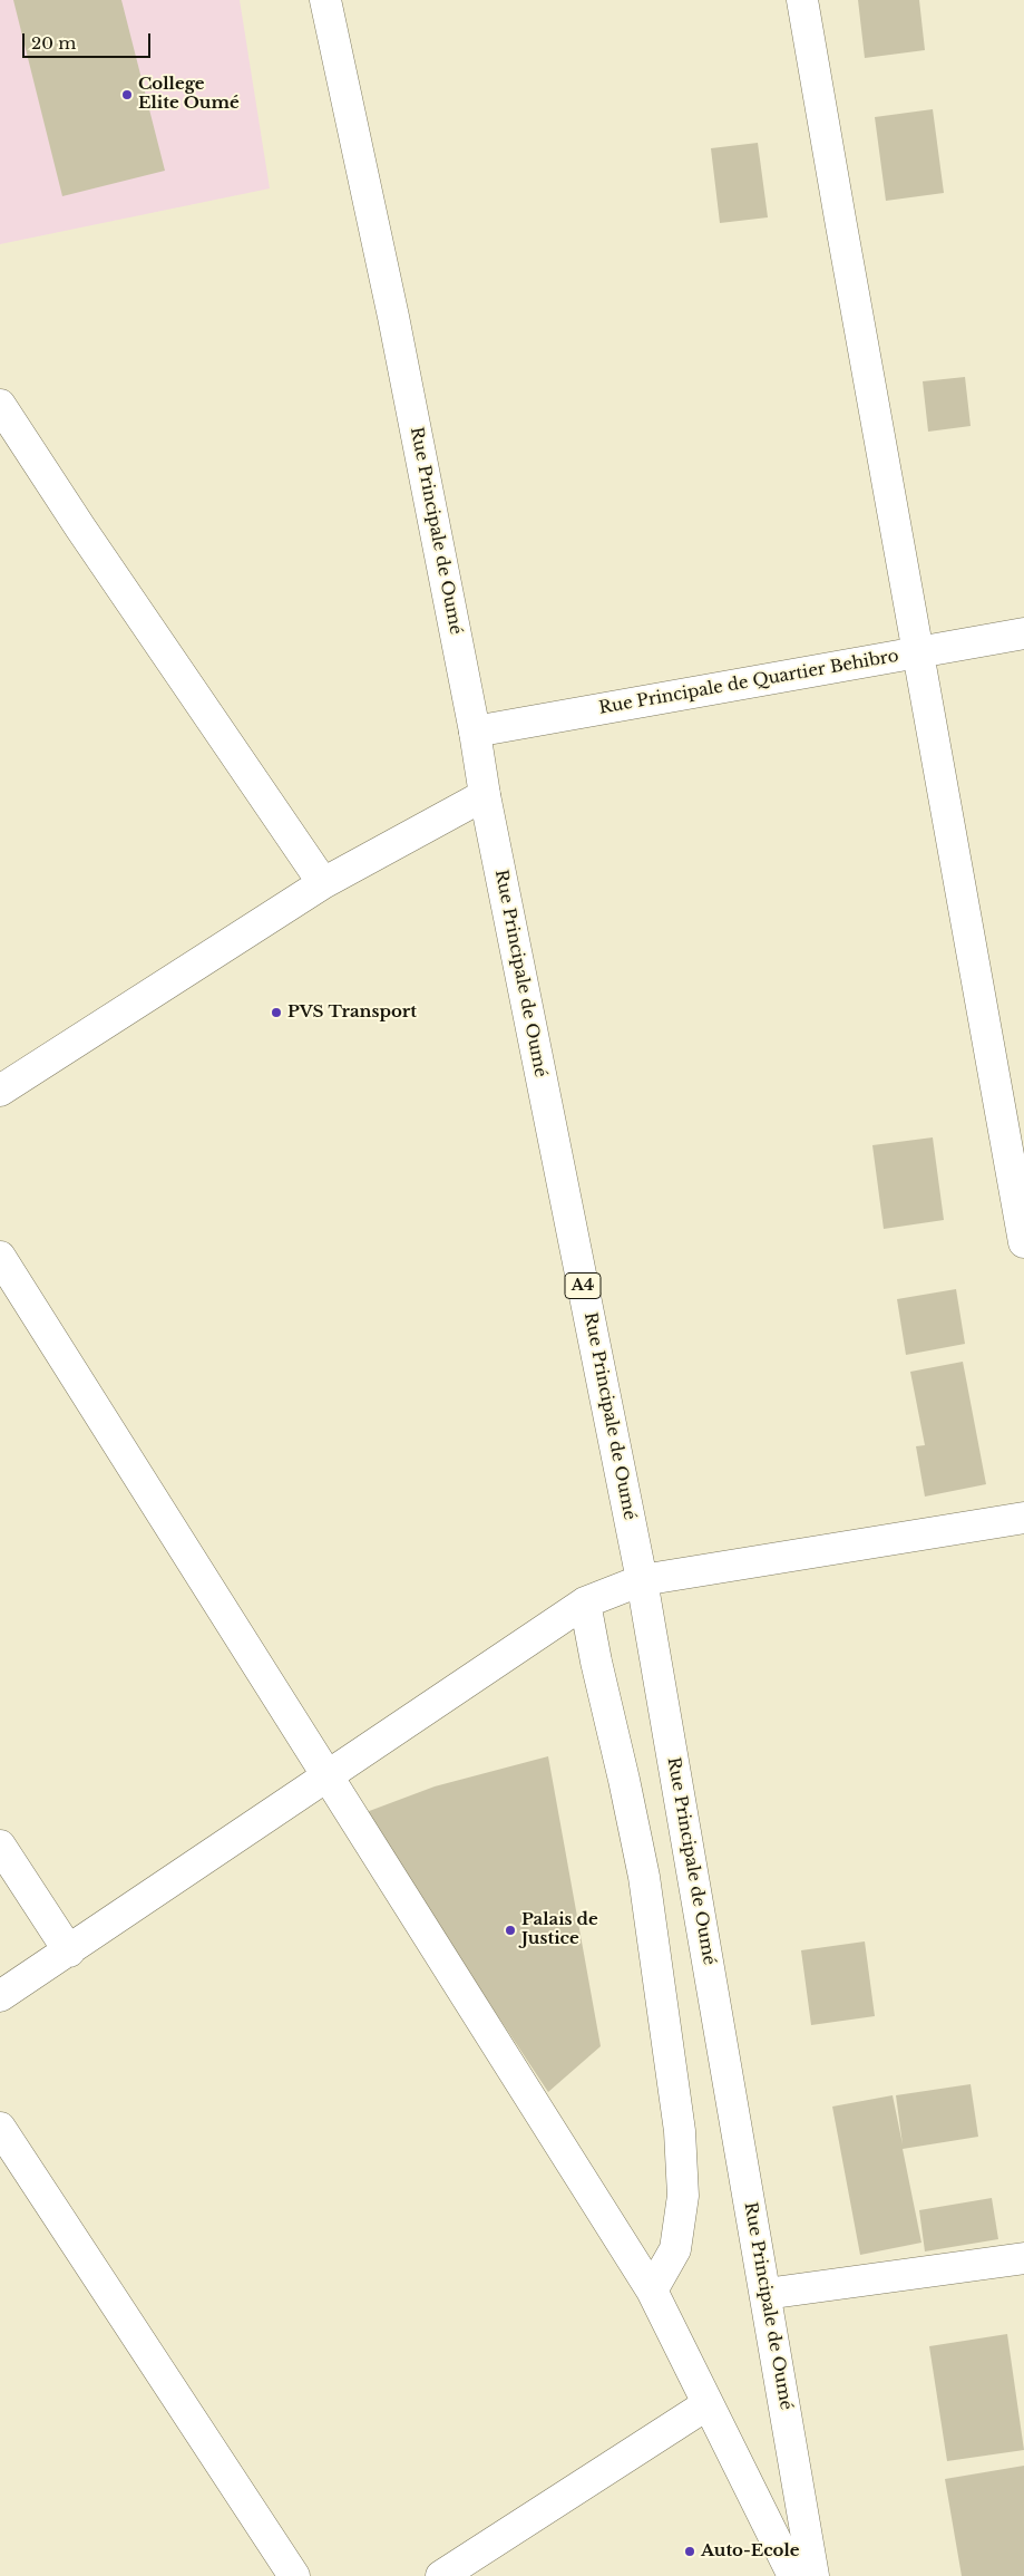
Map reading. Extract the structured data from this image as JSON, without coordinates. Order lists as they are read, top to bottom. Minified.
{"streets":{"street":["Rue Principale de Oumé","Rue Principale de Quartier Behibro","A4"]},"crossings":[["Rue Principale de Oumé","Rue Principale de Quartier Behibro"]],"places":["College Elite Oumé","PVS Transport","Palais de Justice","Auto-Ecole"],"scale_bar":"20 m"}
